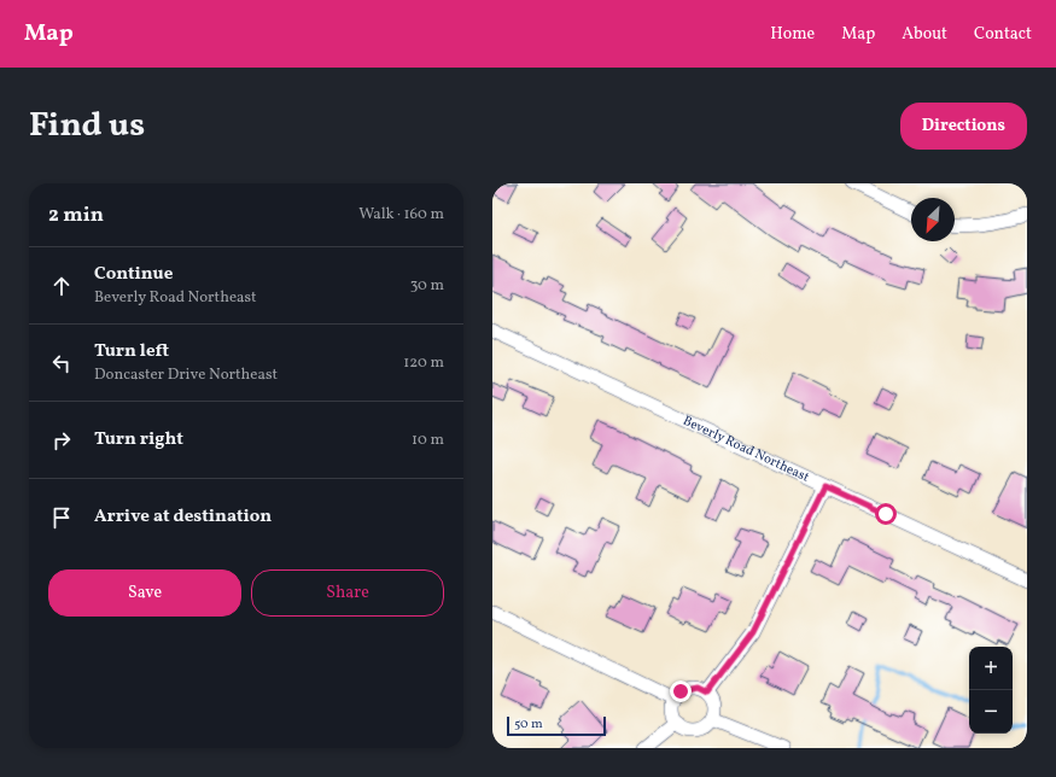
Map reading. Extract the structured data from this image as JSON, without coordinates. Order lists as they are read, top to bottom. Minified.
{"streets":{"street":["Beverly Road Northeast"]},"scale_bar":"50 m","north":"bottom left","page":{"header":"Map","nav":["Home","Map","About","Contact"],"title":"Find us","buttons":["Directions",["Save","Share"]],"heading":["2 min","Walk · 160 m"],"list":[["Continue","Beverly Road Northeast","30 m"],["Turn left","Doncaster Drive Northeast","120 m"],["Turn right","10 m"],"Arrive at destination"],"map_buttons":["+","−"],"scale":"50 m"}}
